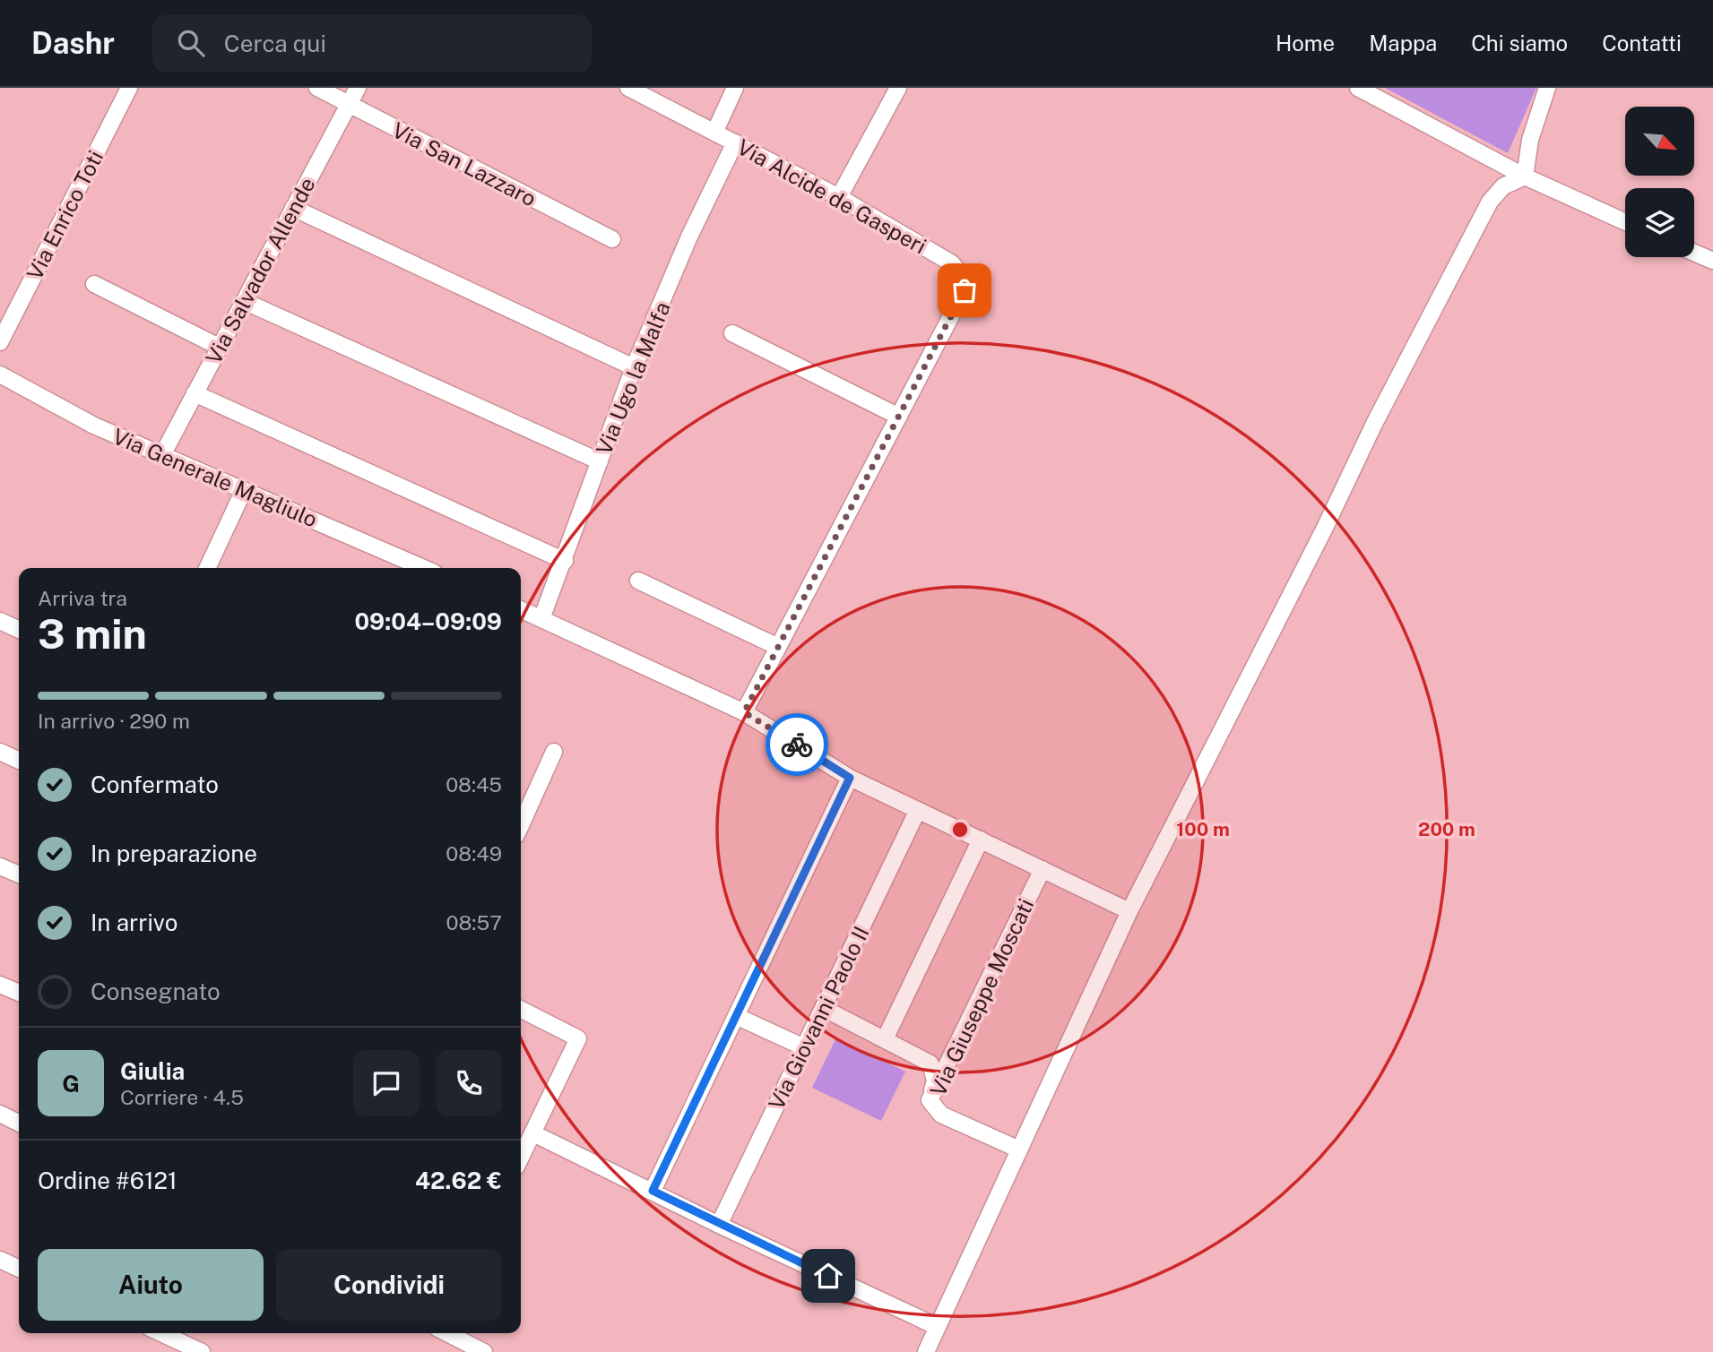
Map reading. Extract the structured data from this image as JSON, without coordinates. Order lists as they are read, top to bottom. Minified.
{"streets":{"street":["Via San Lazzaro","Via Alcide de Gasperi","Via Enrico Toti","Via Salvador Allende","Via Ugo la Malfa","Via Generale Magliulo","Via Giuseppe Moscati","Via Giovanni Paolo II"]},"crossings":[["Via San Lazzaro","Via Salvador Allende"],["Via Alcide de Gasperi","Via Ugo la Malfa"],["Via Salvador Allende","Via Generale Magliulo"]],"north":"bottom right","page":{"header":"Dashr","search":"Cerca qui","nav":["Home","Mappa","Chi siamo","Contatti"],"heading":["3 min","Arriva tra","09:04–09:09"],"panel":["Giulia","Corriere · 4.5","Ordine #6121","42.62 €"],"bar":"In arrivo · 290 m","list":[["Confermato","08:45"],["In preparazione","08:49"],["In arrivo","08:57"],"Consegnato"],"round":"G","buttons":["Aiuto","Condividi"]},"rings":["100 m","200 m"]}
